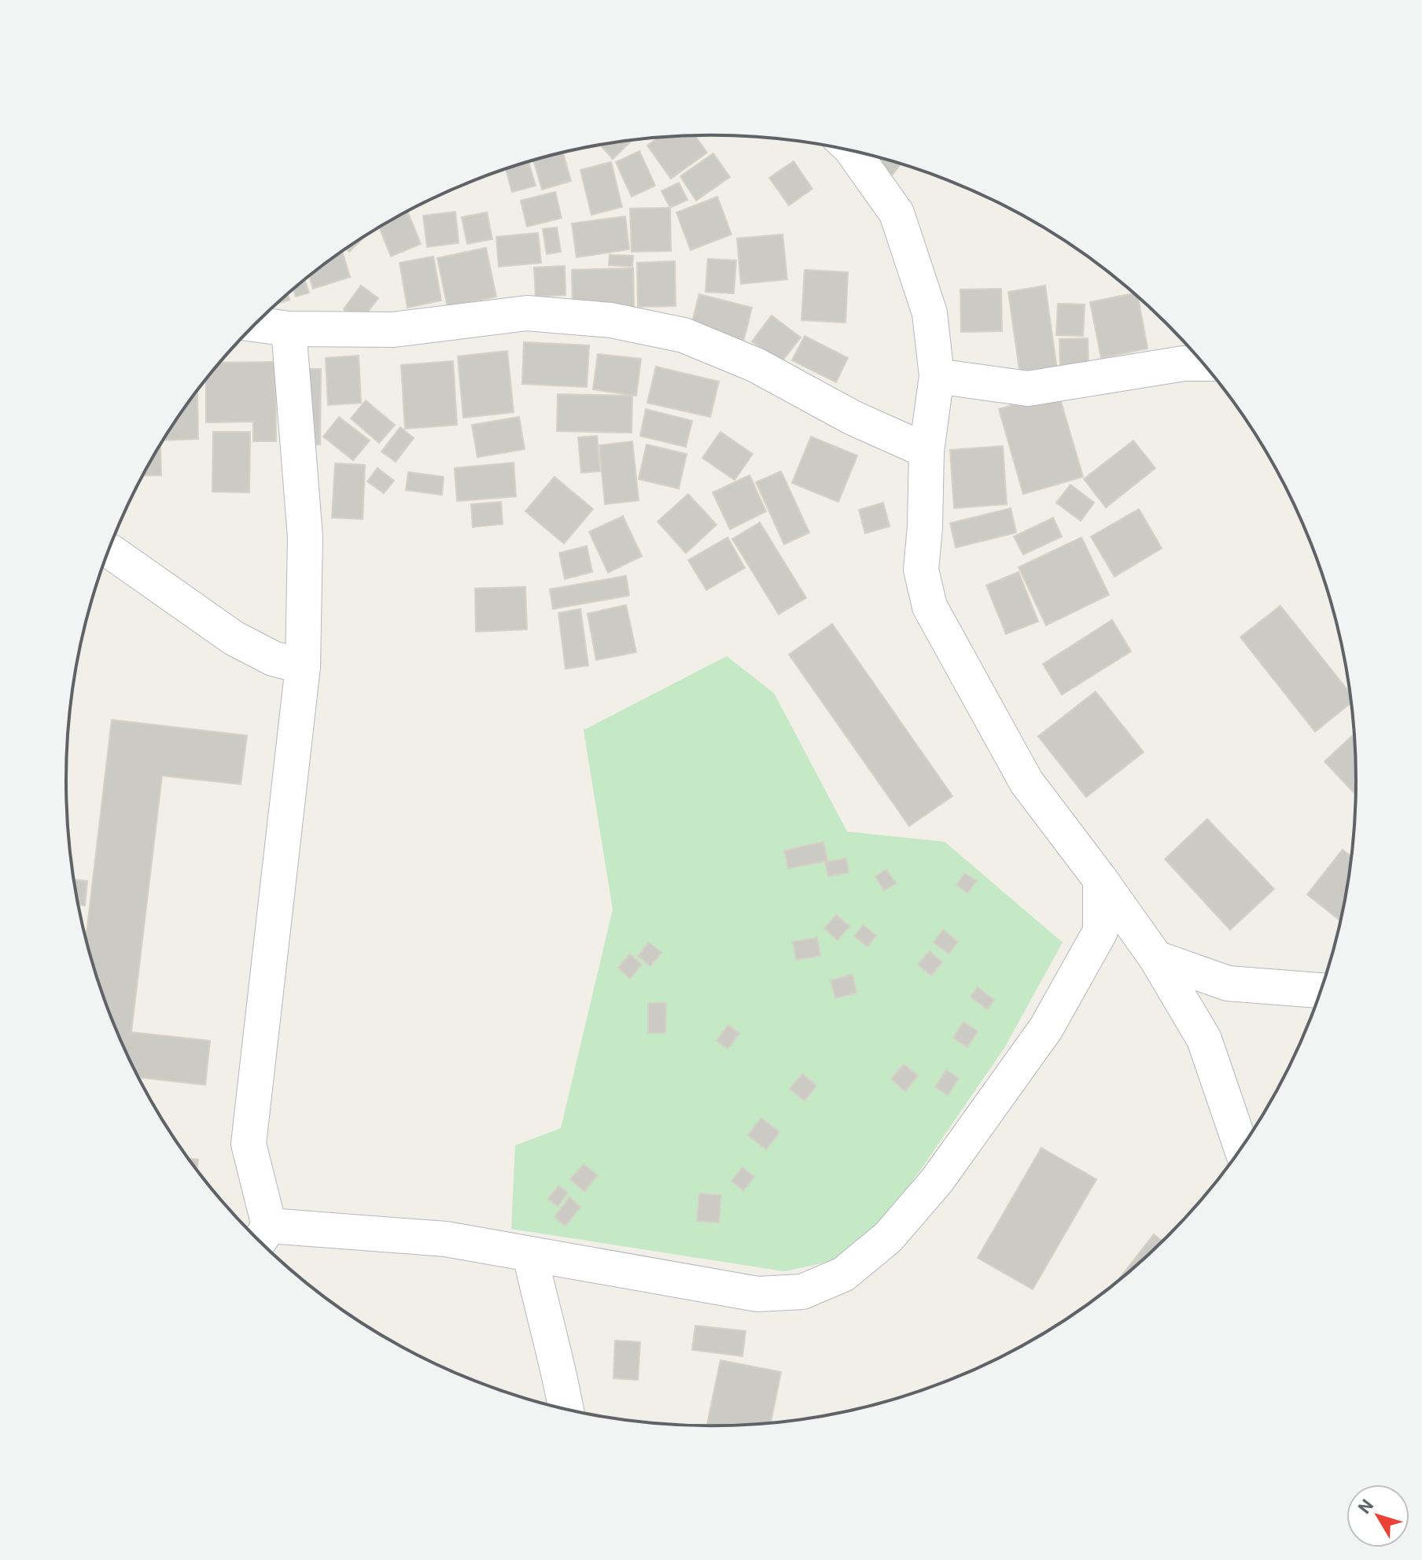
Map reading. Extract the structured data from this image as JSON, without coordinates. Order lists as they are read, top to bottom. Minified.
{"north":"top left"}
